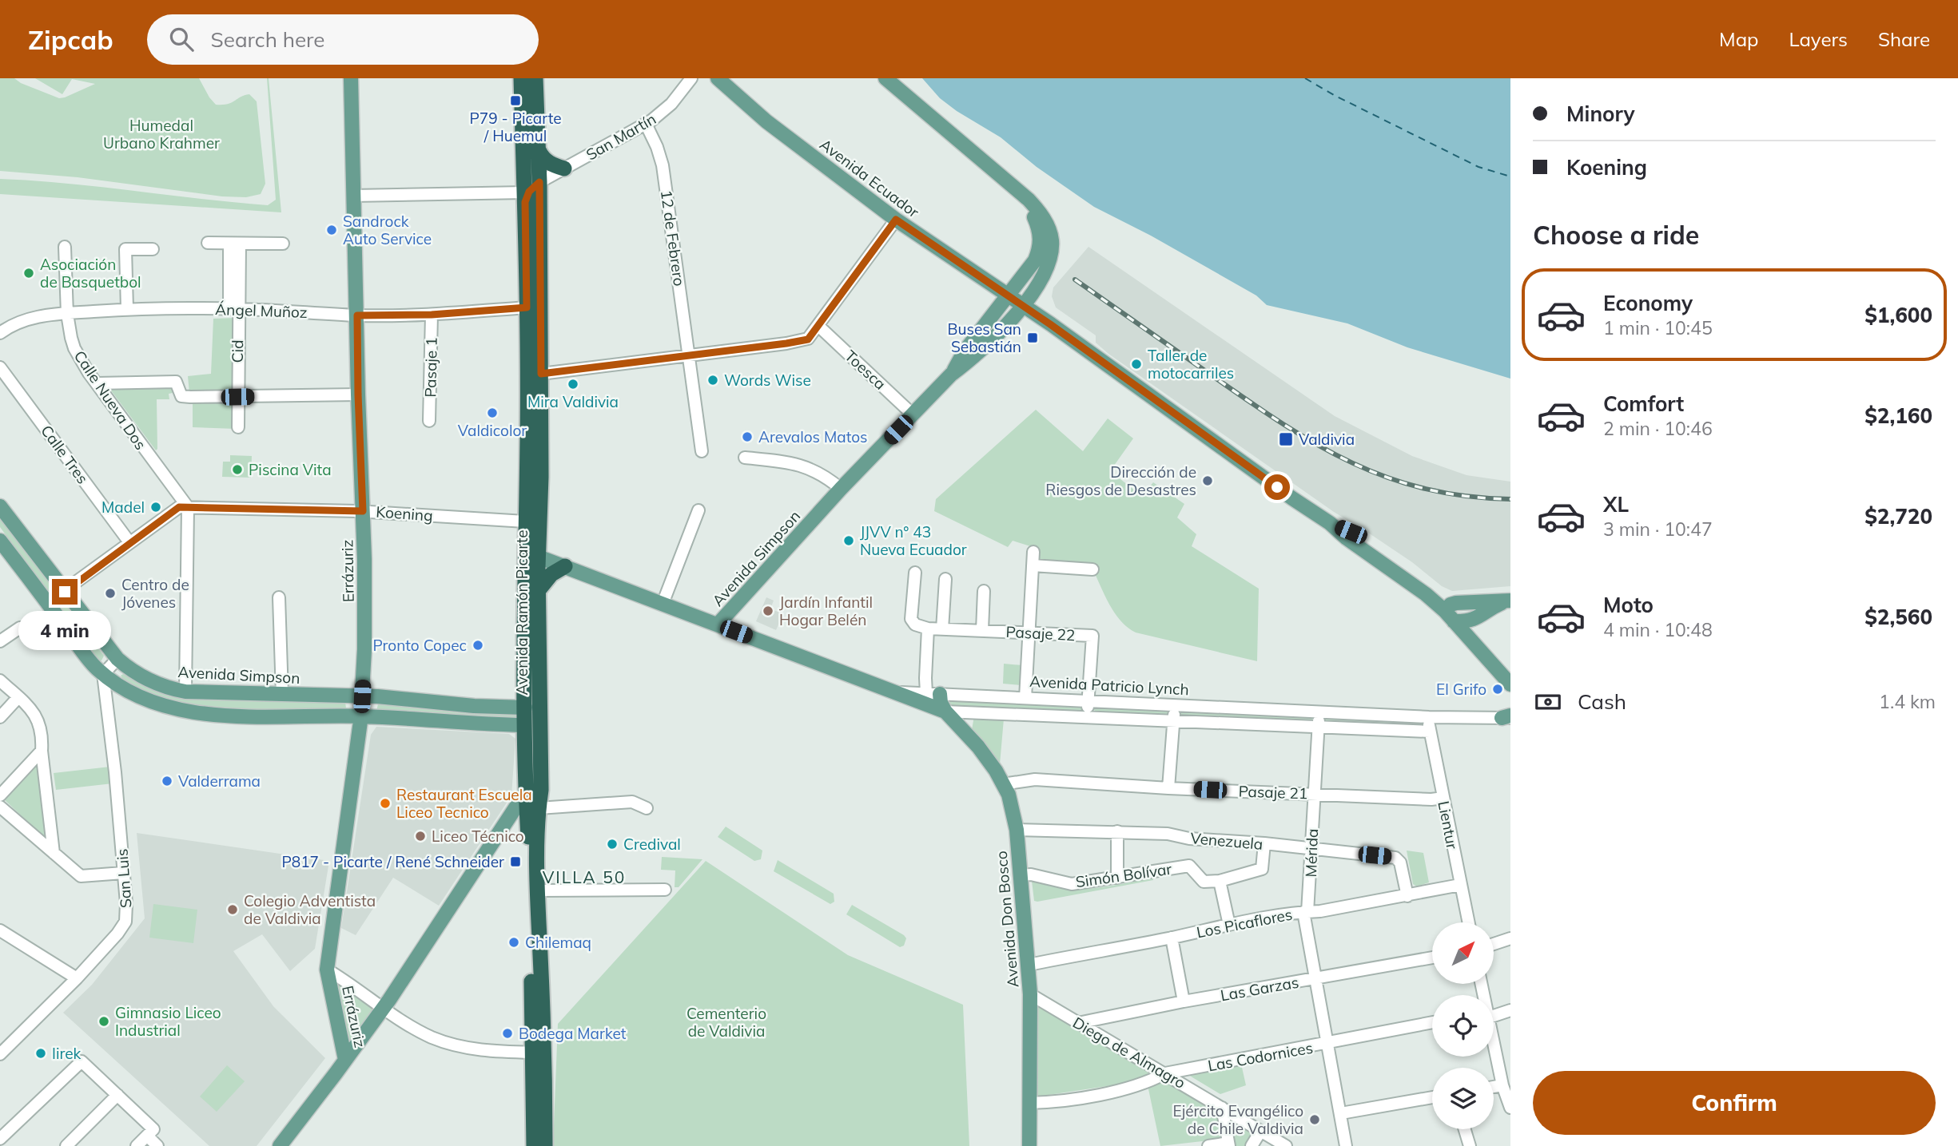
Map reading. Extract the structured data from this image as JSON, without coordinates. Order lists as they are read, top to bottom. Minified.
{"streets":{"highway":["Avenida Ramón Picarte"],"main road":["Avenida Ecuador","Avenida Simpson","Errázuriz","Avenida Patricio Lynch","Avenida Don Bosco"],"street":["San Martín","12 de Febrero","Ángel Muñoz","Cid","Pasaje 1","Toesca","Calle Nueva Dos","Calle Tres","Koening","Pasaje 22","Pasaje 21","Lientur","Venezuela","Mérida","Simón Bolívar","San Luis","Los Picaflores","Las Garzas","Diego de Almagro","Las Codornices"]},"crossings":[["San Martín","12 de Febrero"],["San Martín","Avenida Ramón Picarte"],["Avenida Ecuador","Avenida Simpson"],["Ángel Muñoz","Cid"],["Ángel Muñoz","Pasaje 1"],["Ángel Muñoz","Calle Nueva Dos"],["Ángel Muñoz","Errázuriz"],["Ángel Muñoz","Avenida Ramón Picarte"],["Toesca","Avenida Simpson"],["Calle Nueva Dos","Koening"],["Calle Tres","Koening"],["Koening","Avenida Simpson"],["Koening","Errázuriz"],["Koening","Avenida Ramón Picarte"],["Avenida Simpson","Errázuriz"],["Avenida Simpson","Avenida Ramón Picarte"],["Avenida Simpson","Avenida Patricio Lynch"],["Pasaje 22","Avenida Patricio Lynch"],["Avenida Patricio Lynch","Lientur"],["Avenida Patricio Lynch","Mérida"],["Avenida Patricio Lynch","Avenida Don Bosco"],["Pasaje 21","Lientur"],["Pasaje 21","Mérida"],["Pasaje 21","Avenida Don Bosco"],["Lientur","Los Picaflores"],["Venezuela","Mérida"],["Venezuela","Avenida Don Bosco"],["Venezuela","Los Picaflores"],["Mérida","Los Picaflores"],["Mérida","Las Garzas"],["Mérida","Las Codornices"],["Simón Bolívar","Avenida Don Bosco"],["Avenida Don Bosco","Los Picaflores"],["Avenida Don Bosco","Diego de Almagro"],["Avenida Don Bosco","Las Codornices"],["Las Garzas","Diego de Almagro"],["Diego de Almagro","Las Codornices"]],"districts":["VILLA 50"],"parks":["Humedal Urbano Krahmer","Cementerio de Valdivia"],"places":{"transit":["P79 - Picarte / Huemul","Buses San Sebastián","Valdivia","P817 - Picarte / René Schneider"],"other":["Sandrock Auto Service","Asociación de Basquetbol","Taller de motocarriles","Words Wise","Mira Valdivia","Valdicolor","Arevalos Matos","Piscina Vita","Dirección de Riesgos de Desastres","Madel","JJVV n° 43 Nueva Ecuador","Centro de Jóvenes","Jardín Infantil Hogar Belén","Pronto Copec","El Grifo","Valderrama","Restaurant Escuela Liceo Tecnico","Liceo Técnico","Credival","Colegio Adventista de Valdivia","Chilemaq","Gimnasio Liceo Industrial","Bodega Market","Iirek","Ejército Evangélico de Chile Valdivia"]},"north":"top right","page":{"header":"Zipcab","search":"Search here","nav":["Map","Layers","Share"],"banner":["Minory","Koening"],"heading":"Choose a ride","list":[{"name":"Economy","note":"1 min · 10:45","value":"$1,600"},{"name":"Comfort","note":"2 min · 10:46","value":"$2,160"},{"name":"XL","note":"3 min · 10:47","value":"$2,720"},{"name":"Moto","note":"4 min · 10:48","value":"$2,560"}],"bubble":"4 min","pay":["Cash","1.4 km"],"buttons":"Confirm"}}
